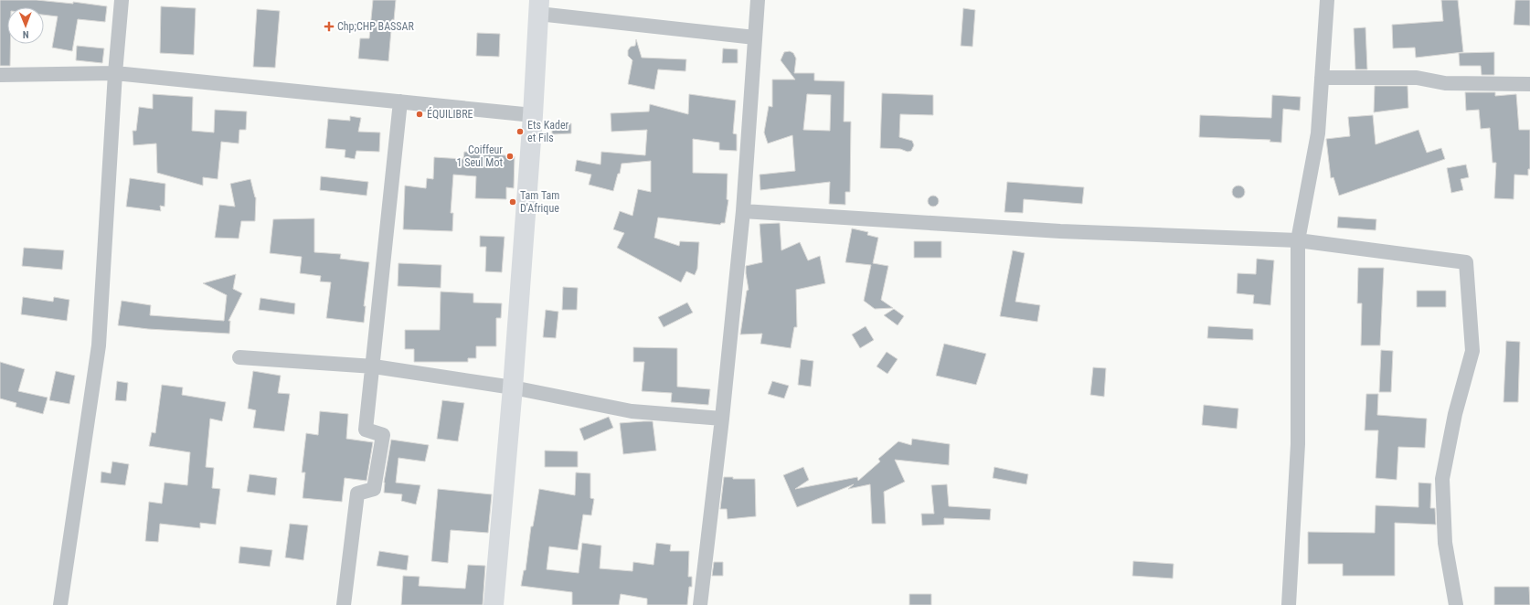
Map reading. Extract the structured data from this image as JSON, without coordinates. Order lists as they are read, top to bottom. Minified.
{"places":{"health":["Chp;CHP BASSAR"],"other":["ÉQUILIBRE","Ets Kader et Fils","Coiffeur 1 Seul Mot","Tam Tam D'Afrique"]},"north":"bottom"}
